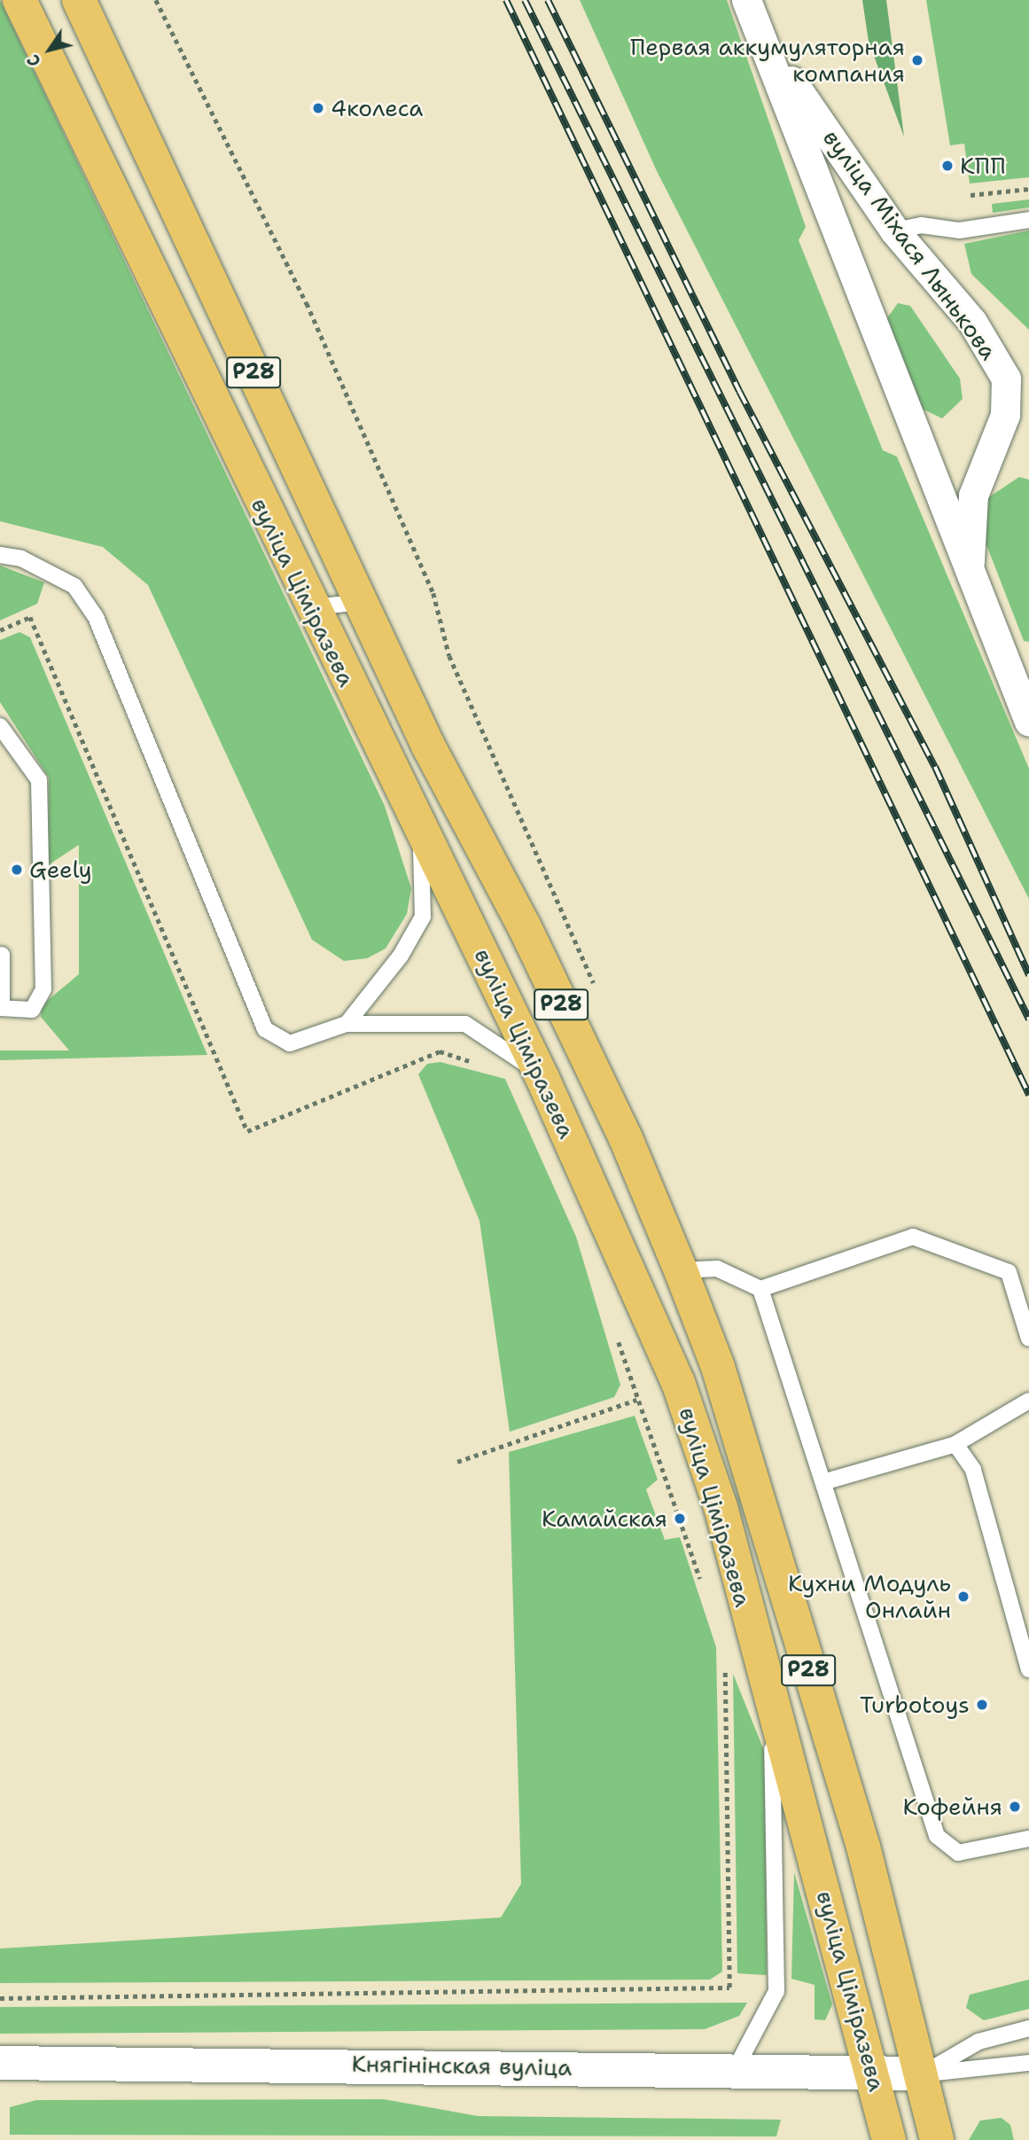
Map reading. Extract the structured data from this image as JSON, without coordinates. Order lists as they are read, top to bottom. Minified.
{"streets":{"main road":["Р28","вуліца Ціміразева"],"street":["вуліца Міхася Лынькова","Княгінінская вуліца"]},"crossings":[["вуліца Ціміразева","Княгінінская вуліца"]],"places":["Первая аккумуляторная компания","4колеса","КПП","Geely","Камайская","Кухни Модуль Онлайн","Turbotoys","Кофейня"],"north":"bottom left"}
